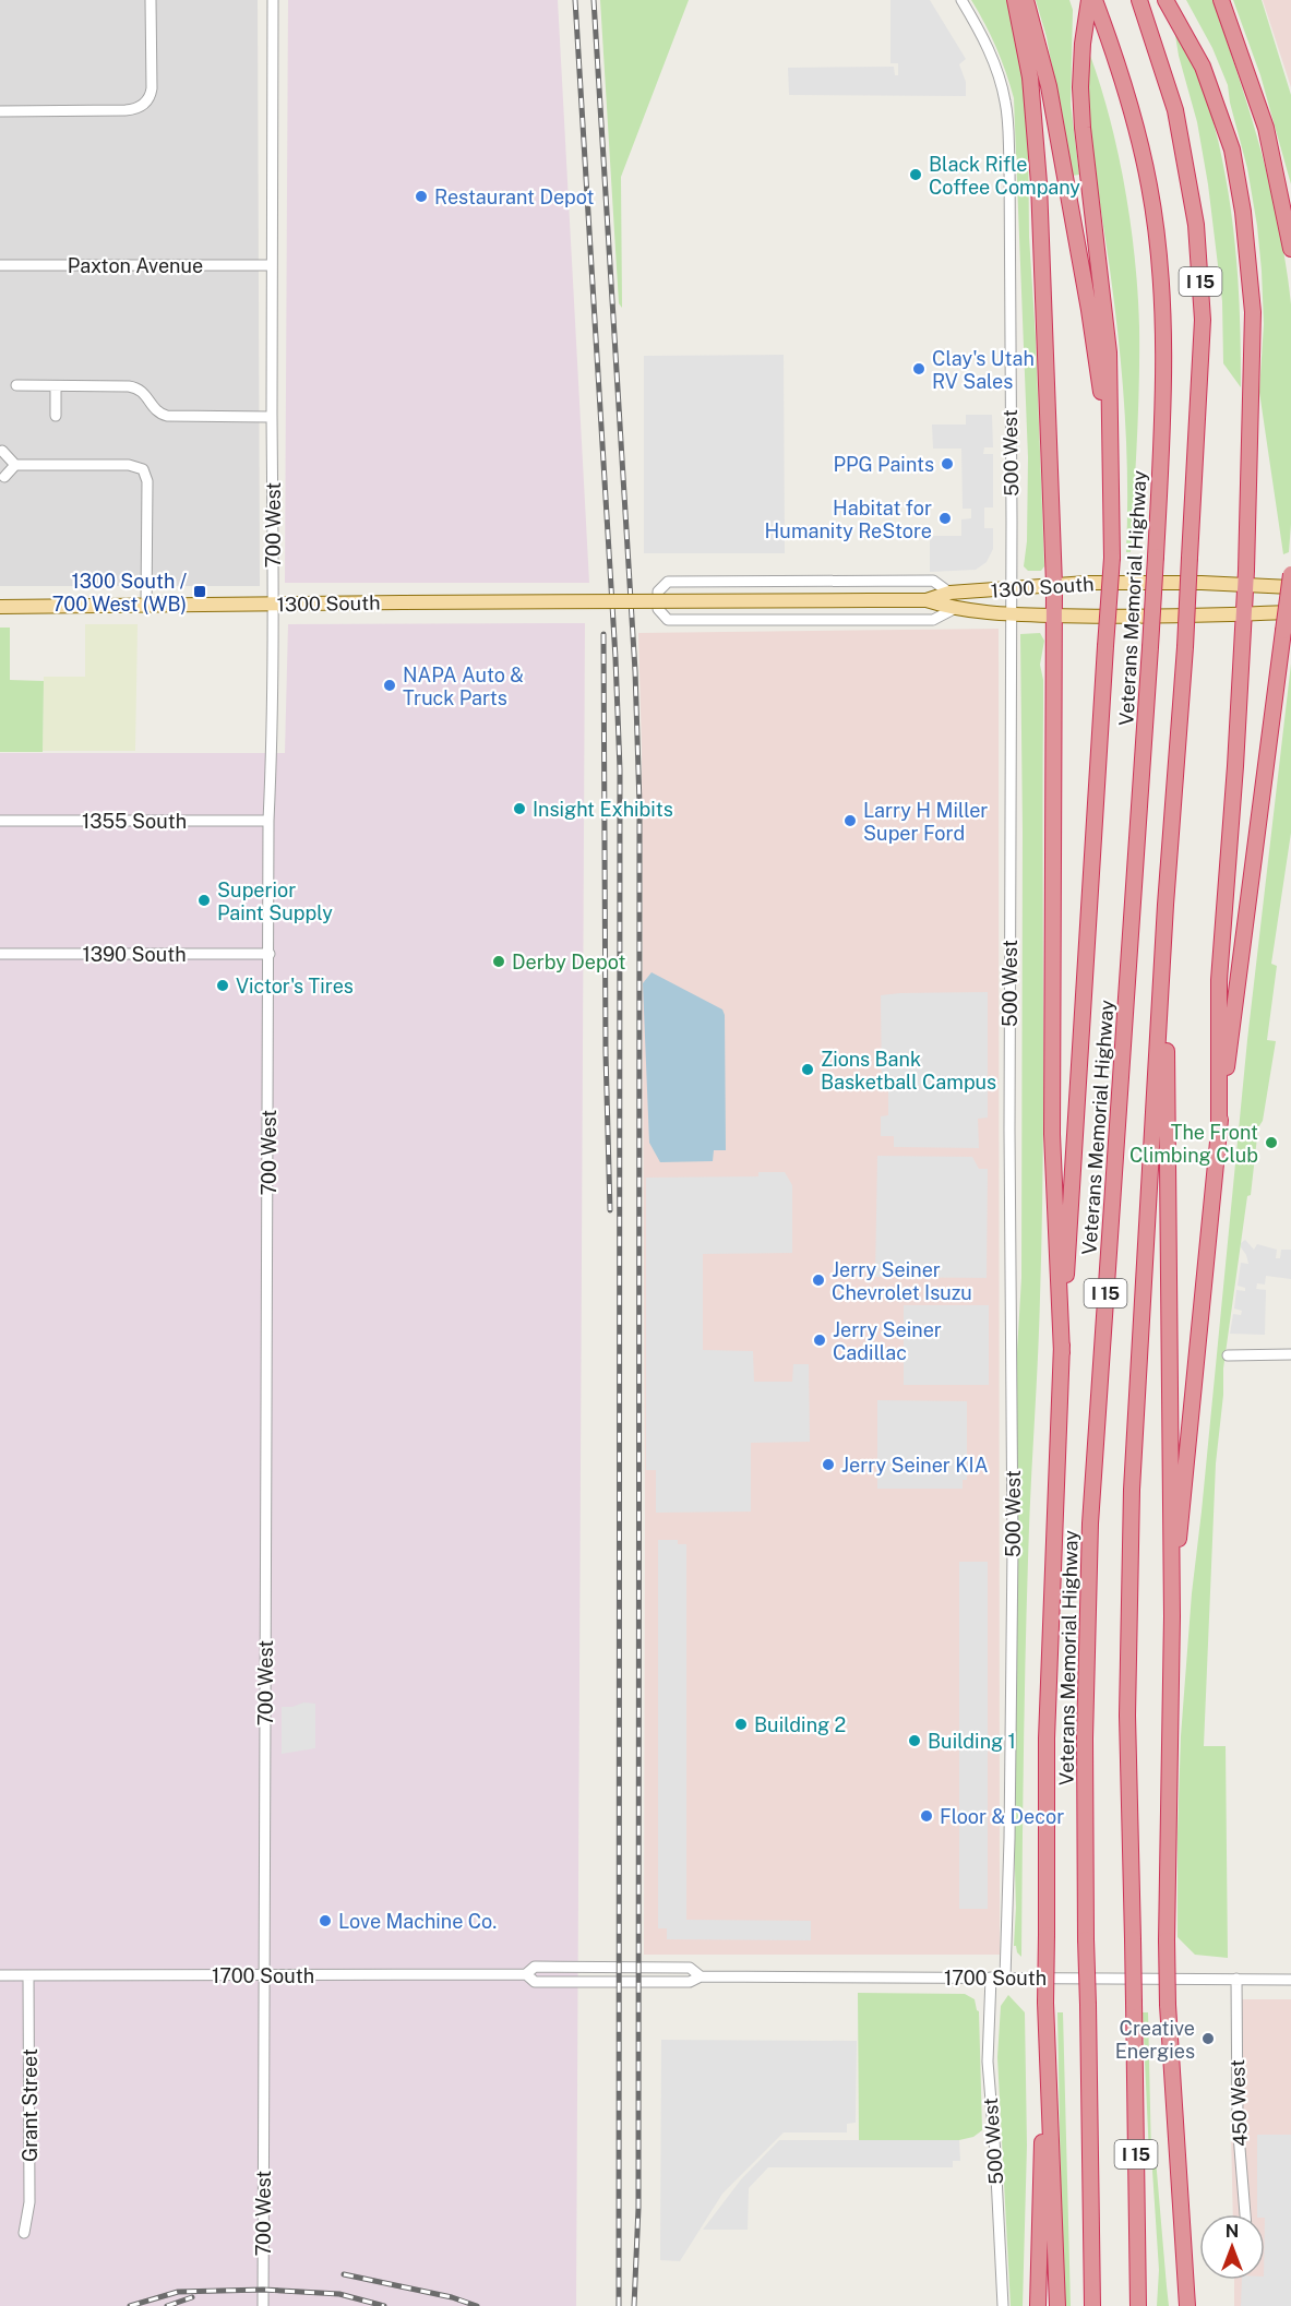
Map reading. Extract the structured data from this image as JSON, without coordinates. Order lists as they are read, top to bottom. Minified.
{"streets":{"highway":["I 15","Veterans Memorial Highway"],"main road":["1300 South"],"street":["Paxton Avenue","500 West","700 West","1355 South","1390 South","1700 South","450 West","Grant Street"]},"crossings":[["Paxton Avenue","700 West"],["500 West","1300 South"],["500 West","1700 South"],["700 West","1300 South"],["700 West","1355 South"],["700 West","1390 South"],["700 West","1700 South"],["1700 South","450 West"],["1700 South","Grant Street"]],"places":{"other":["Black Rifle Coffee Company","Restaurant Depot","Clay's Utah RV Sales","PPG Paints","Habitat for Humanity ReStore","NAPA Auto & Truck Parts","Insight Exhibits","Larry H Miller Super Ford","Superior Paint Supply","Derby Depot","Victor's Tires","Zions Bank Basketball Campus","The Front Climbing Club","Jerry Seiner Chevrolet Isuzu","Jerry Seiner Cadillac","Jerry Seiner KIA","Building 2","Building 1","Floor & Decor","Love Machine Co.","Creative Energies"],"transit":["1300 South / 700 West (WB)"]},"north":"top"}
